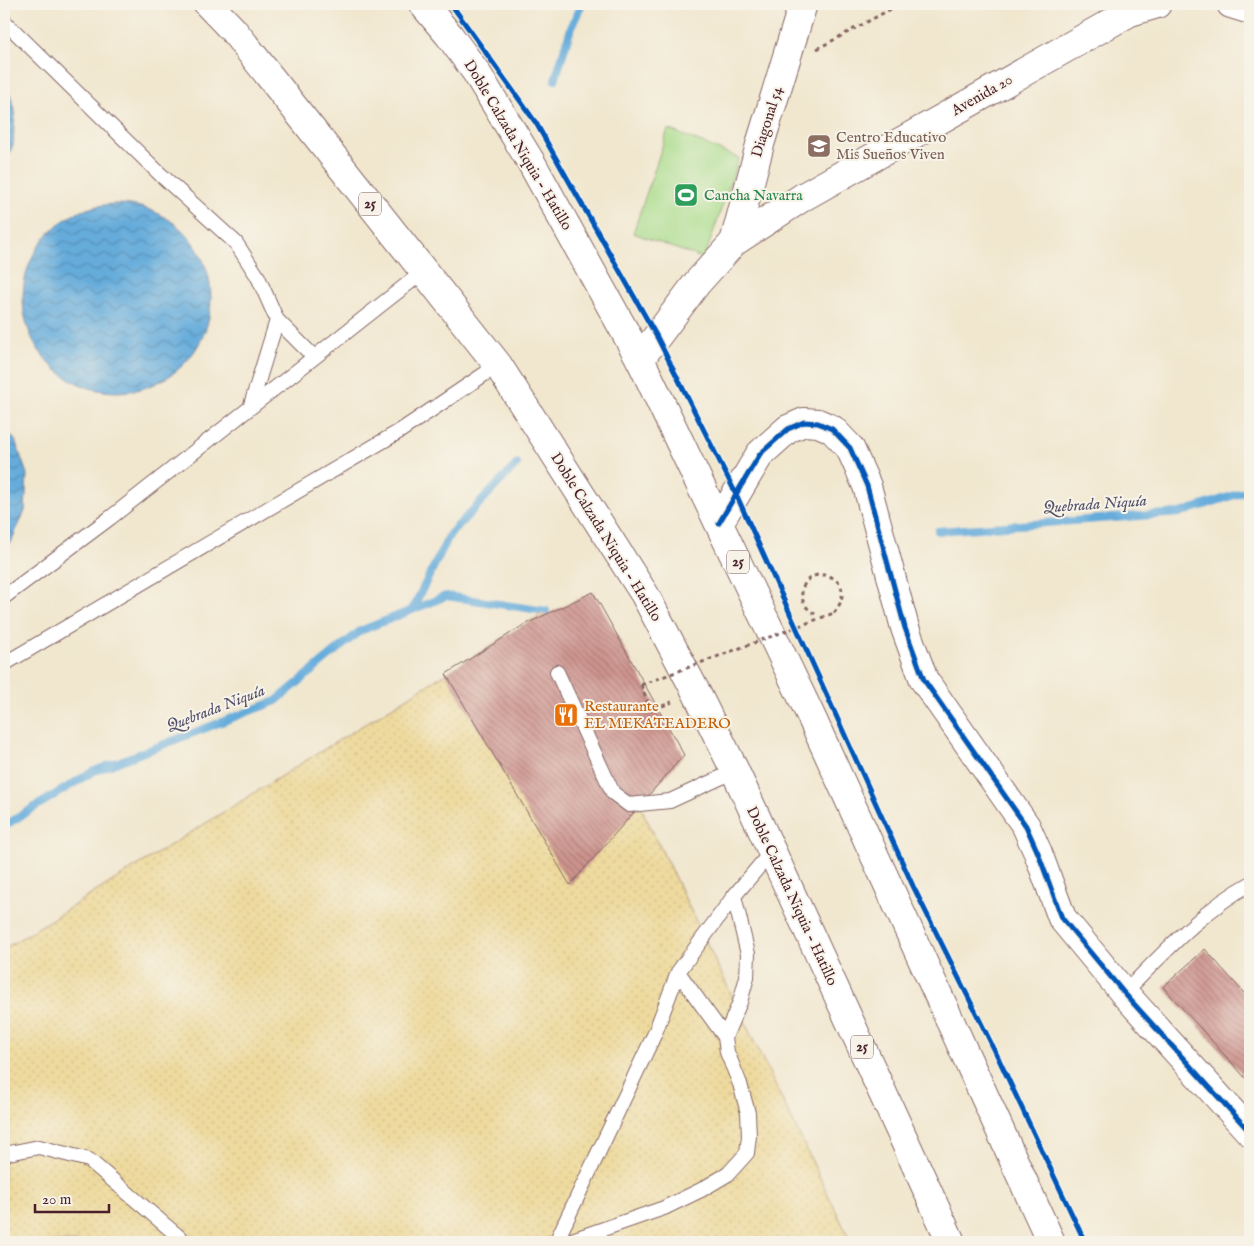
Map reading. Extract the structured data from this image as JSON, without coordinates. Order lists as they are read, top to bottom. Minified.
{"streets":{"main road":["Avenida 20","Diagonal 54","Doble Calzada Niquia - Hatillo","25"]},"crossings":[["Avenida 20","Diagonal 54"],["Avenida 20","Doble Calzada Niquia - Hatillo"]],"water":["Quebrada Niquía"],"places":{"school or university":["Centro Educativo Mis Sueños Viven"],"sports":["Cancha Navarra"],"restaurant":["Restaurante EL MEKATEADERO"]},"scale_bar":"20 m"}
